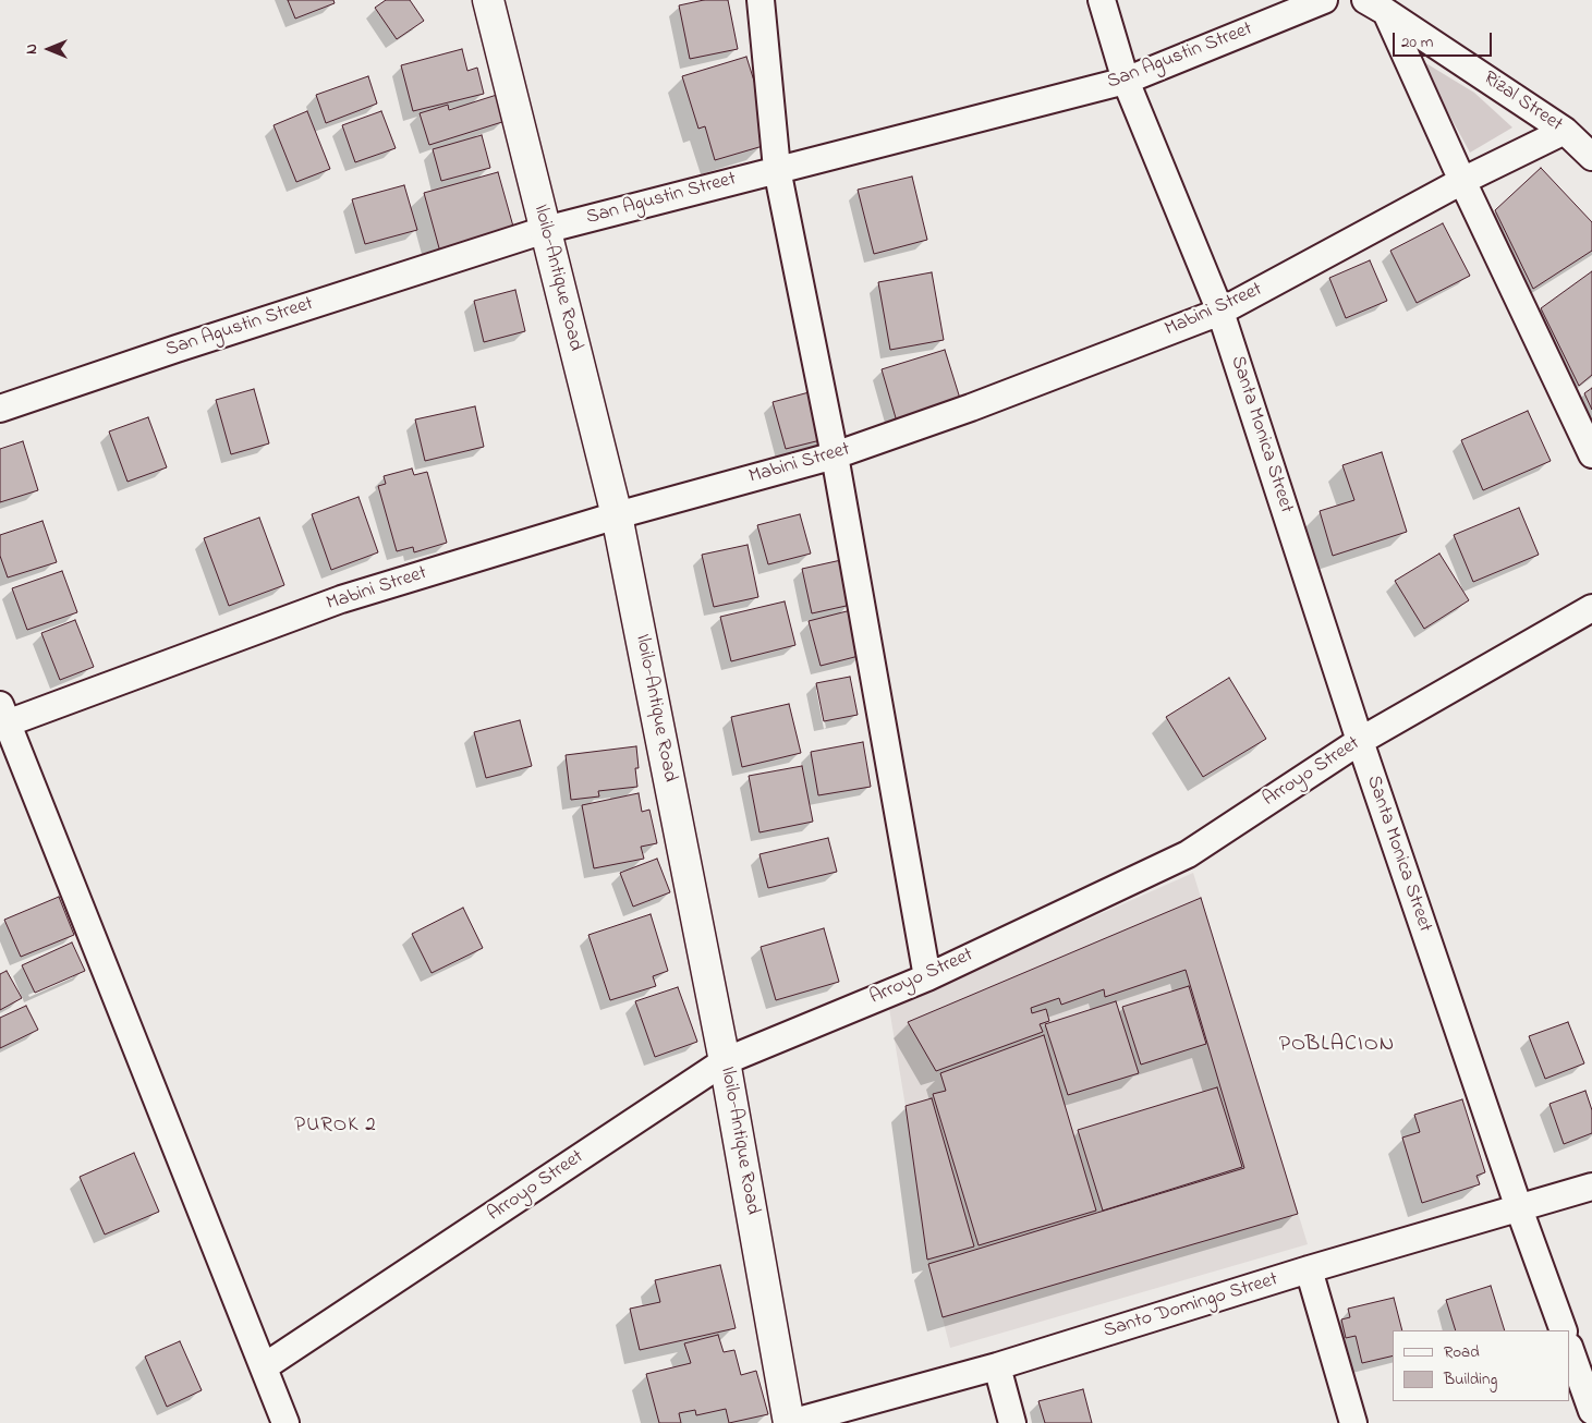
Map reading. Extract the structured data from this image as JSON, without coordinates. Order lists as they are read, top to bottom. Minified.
{"streets":{"main road":["Iloilo-Antique Road"],"street":["San Agustin Street","Rizal Street","Mabini Street","Santa Monica Street","Arroyo Street","Santo Domingo Street"]},"crossings":[["San Agustin Street","Iloilo-Antique Road"],["San Agustin Street","Santa Monica Street"],["Rizal Street","Mabini Street"],["Iloilo-Antique Road","Mabini Street"],["Iloilo-Antique Road","Arroyo Street"],["Iloilo-Antique Road","Santo Domingo Street"],["Mabini Street","Santa Monica Street"],["Santa Monica Street","Arroyo Street"],["Santa Monica Street","Santo Domingo Street"]],"districts":["POBLACION","PUROK 2"],"legend":["Road","Building"],"scale_bar":"20 m","north":"left"}
